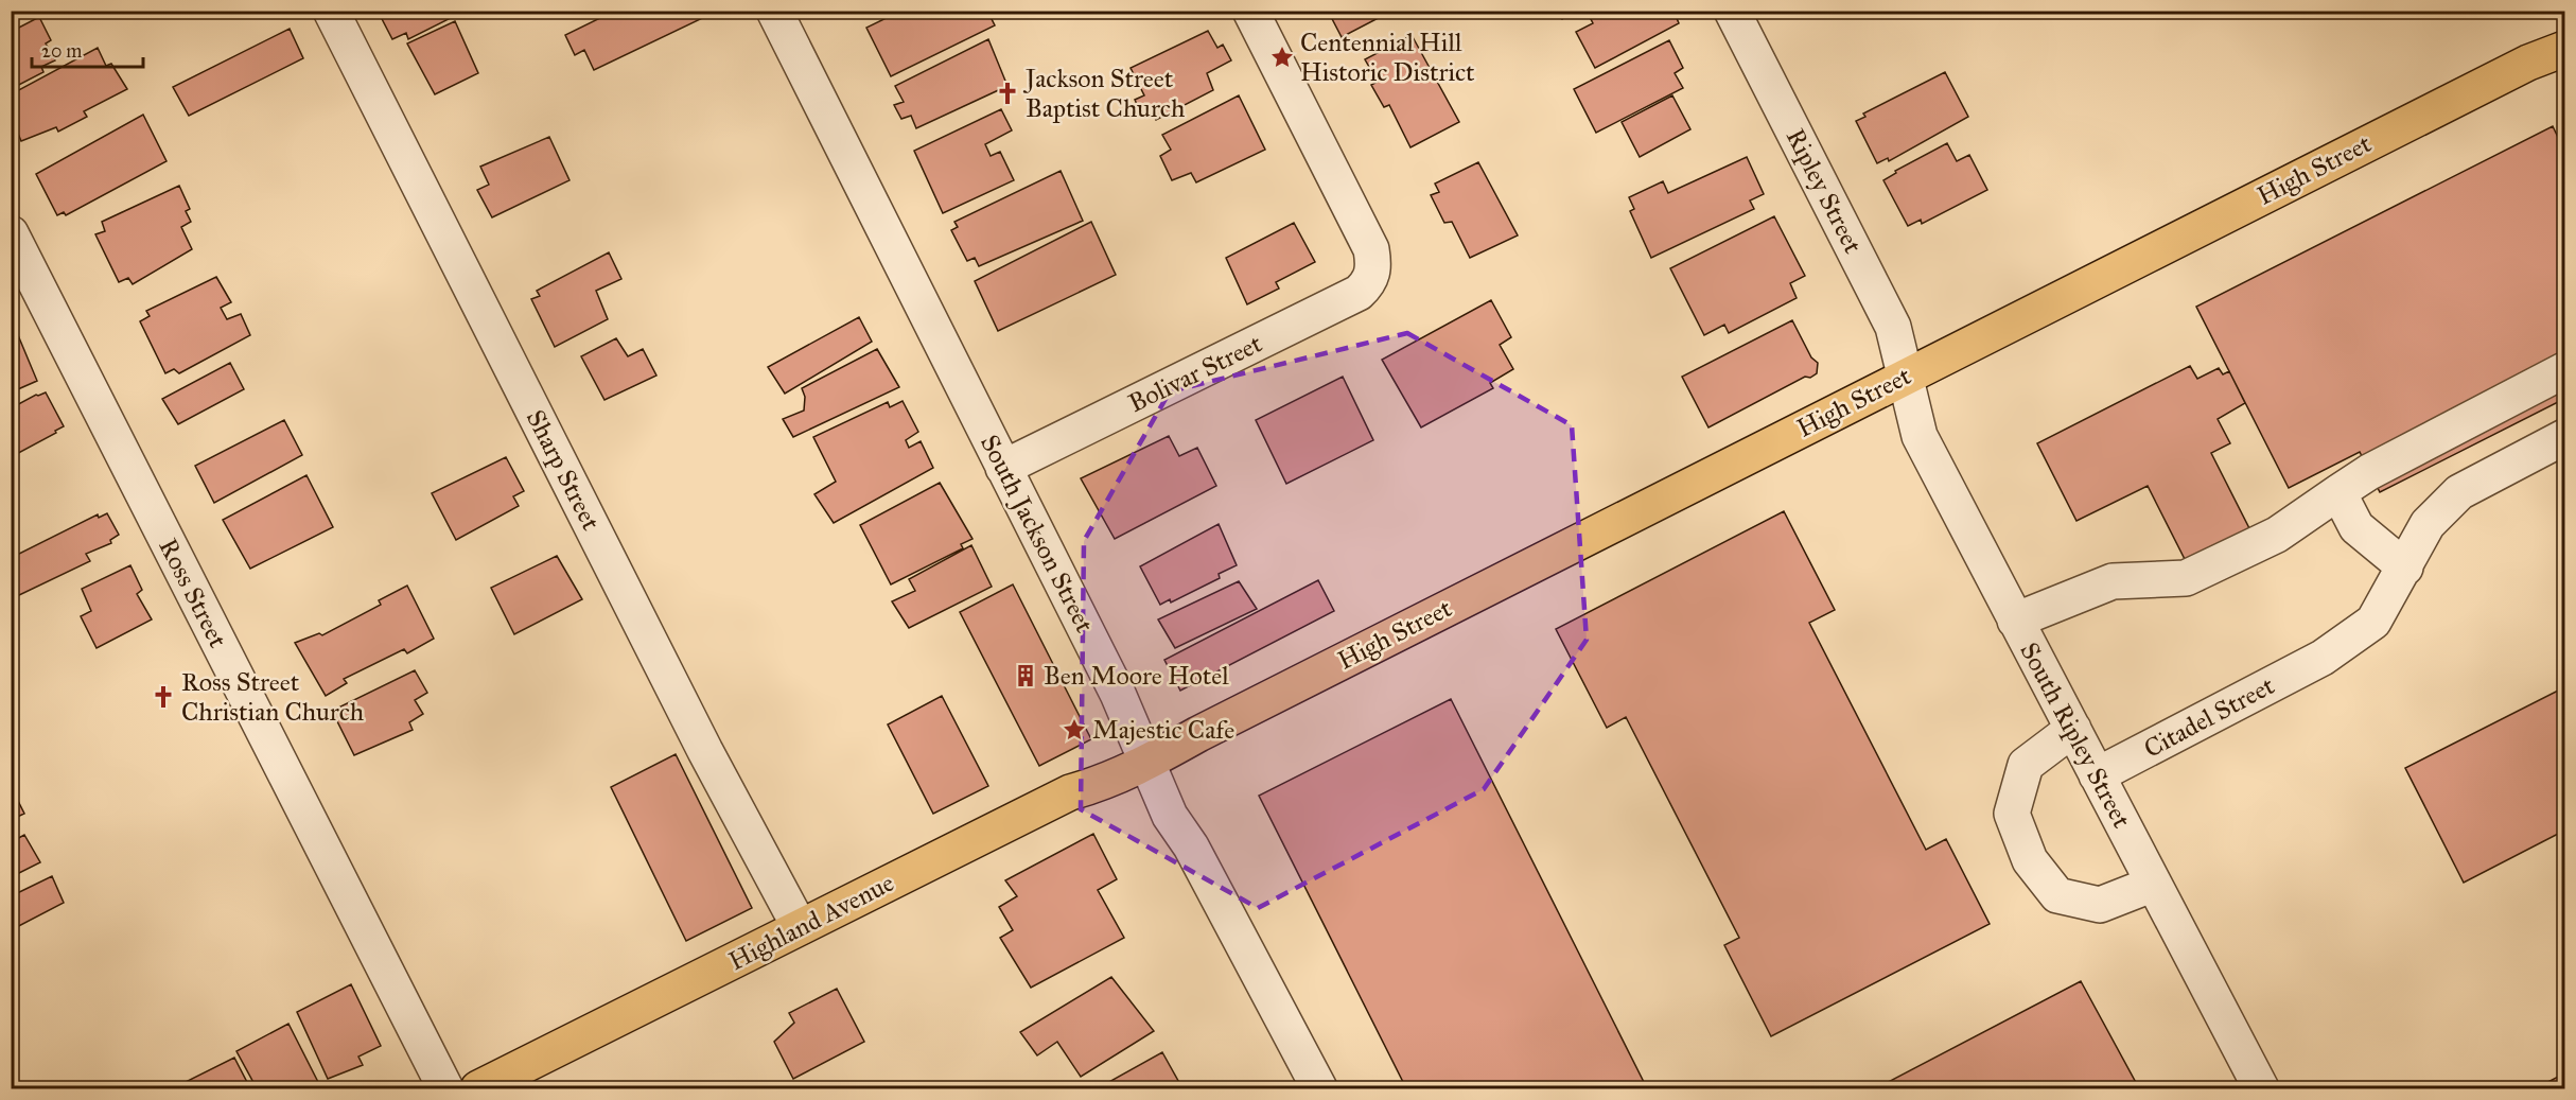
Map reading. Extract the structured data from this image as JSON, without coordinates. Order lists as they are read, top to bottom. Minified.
{"streets":{"main road":["High Street","Highland Avenue"],"street":["Ripley Street","Bolivar Street","Sharp Street","South Jackson Street","Ross Street","Citadel Street","South Ripley Street"]},"crossings":[["High Street","Ripley Street"],["High Street","South Jackson Street"],["High Street","South Ripley Street"],["High Street","Highland Avenue"],["Ripley Street","South Ripley Street"],["Bolivar Street","South Jackson Street"],["Sharp Street","Highland Avenue"],["South Jackson Street","Highland Avenue"],["Citadel Street","South Ripley Street"]],"places":{"place":["Centennial Hill Historic District","Majestic Cafe"],"church":["Jackson Street Baptist Church","Ross Street Christian Church"],"building":["Ben Moore Hotel"]},"scale_bar":"20 m"}
